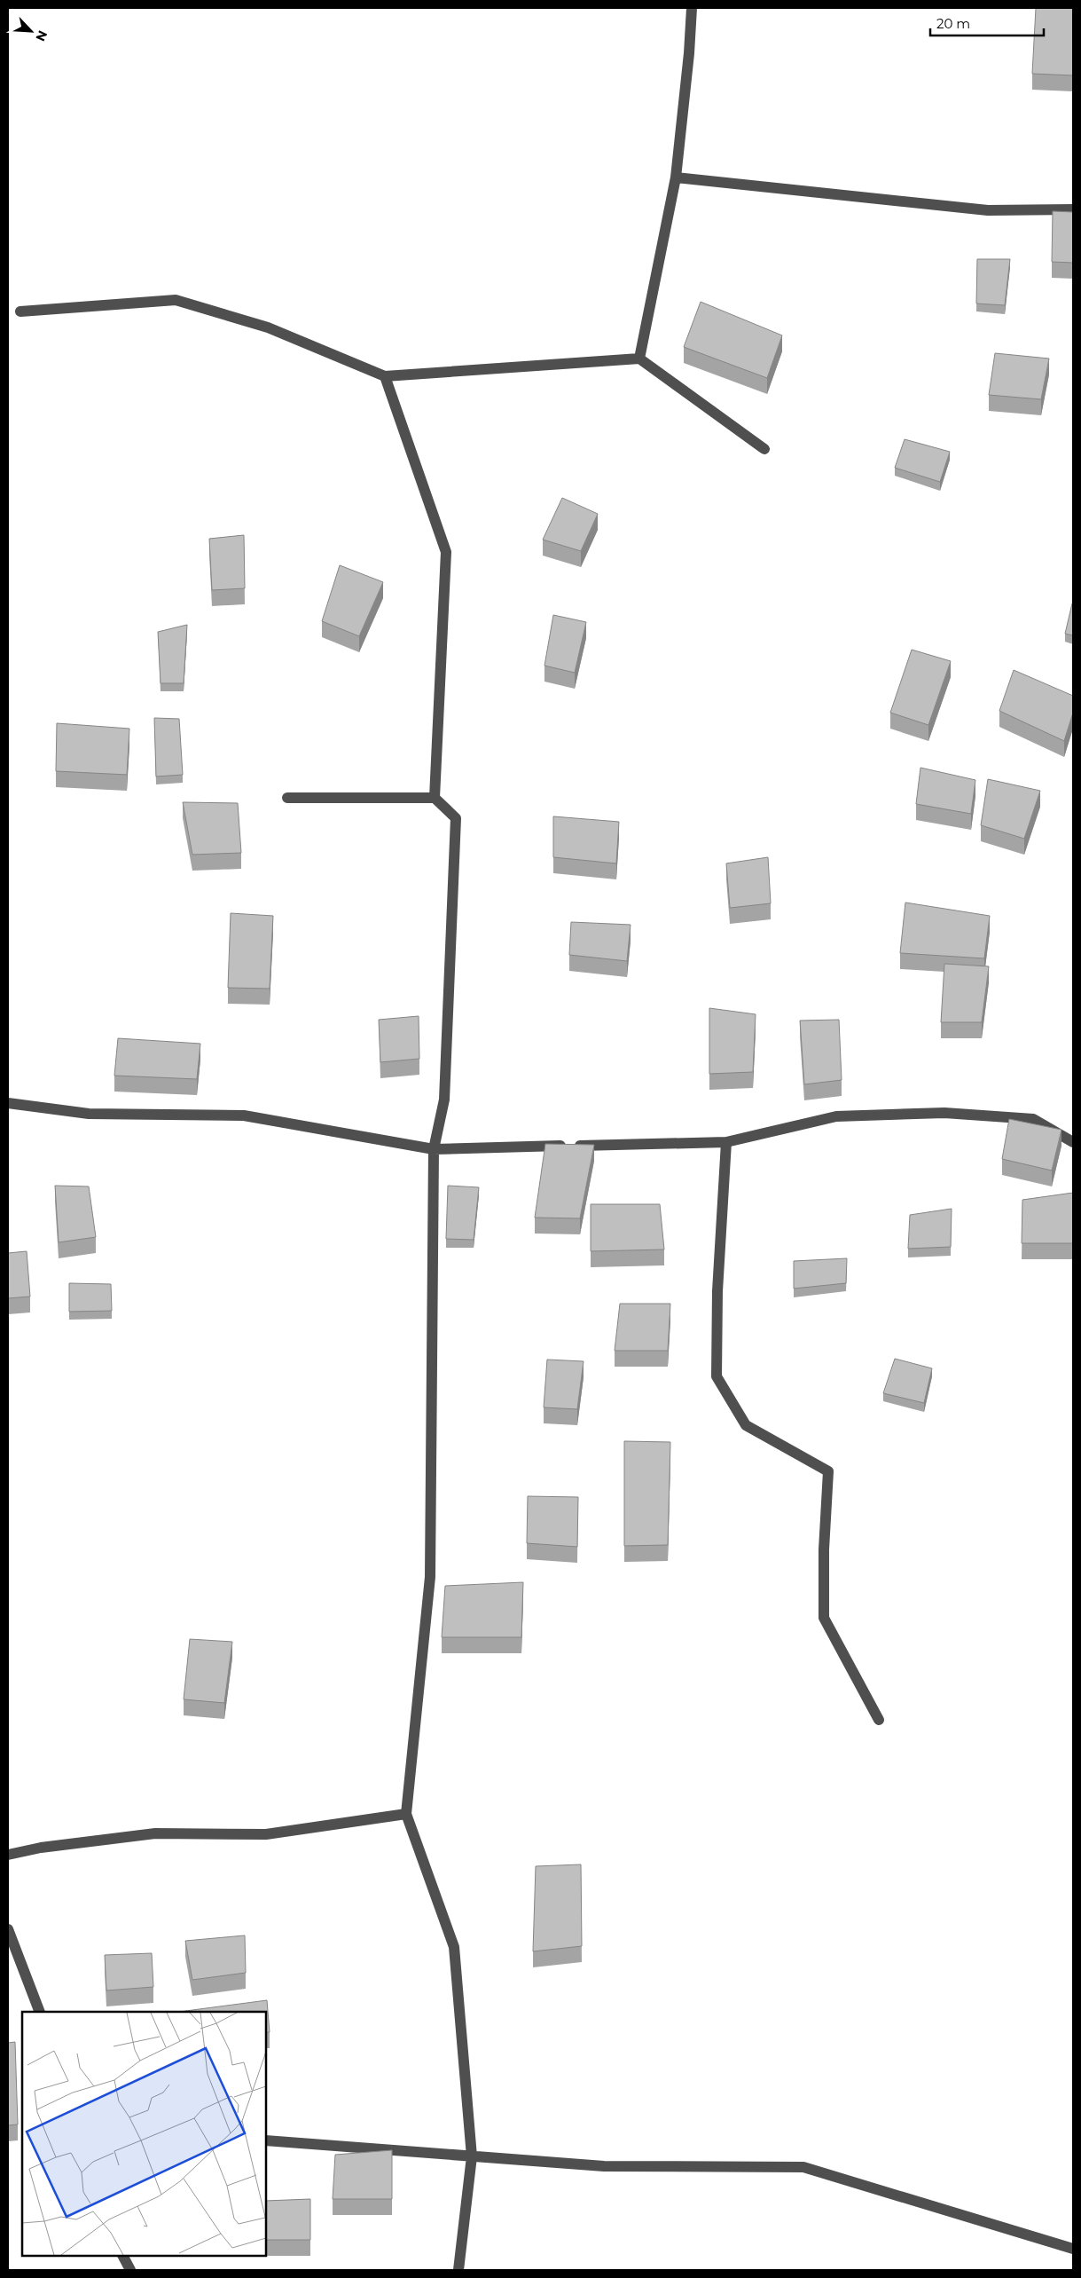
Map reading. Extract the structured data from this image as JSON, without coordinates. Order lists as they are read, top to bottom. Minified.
{"scale_bar":"20 m","north":"bottom right"}
